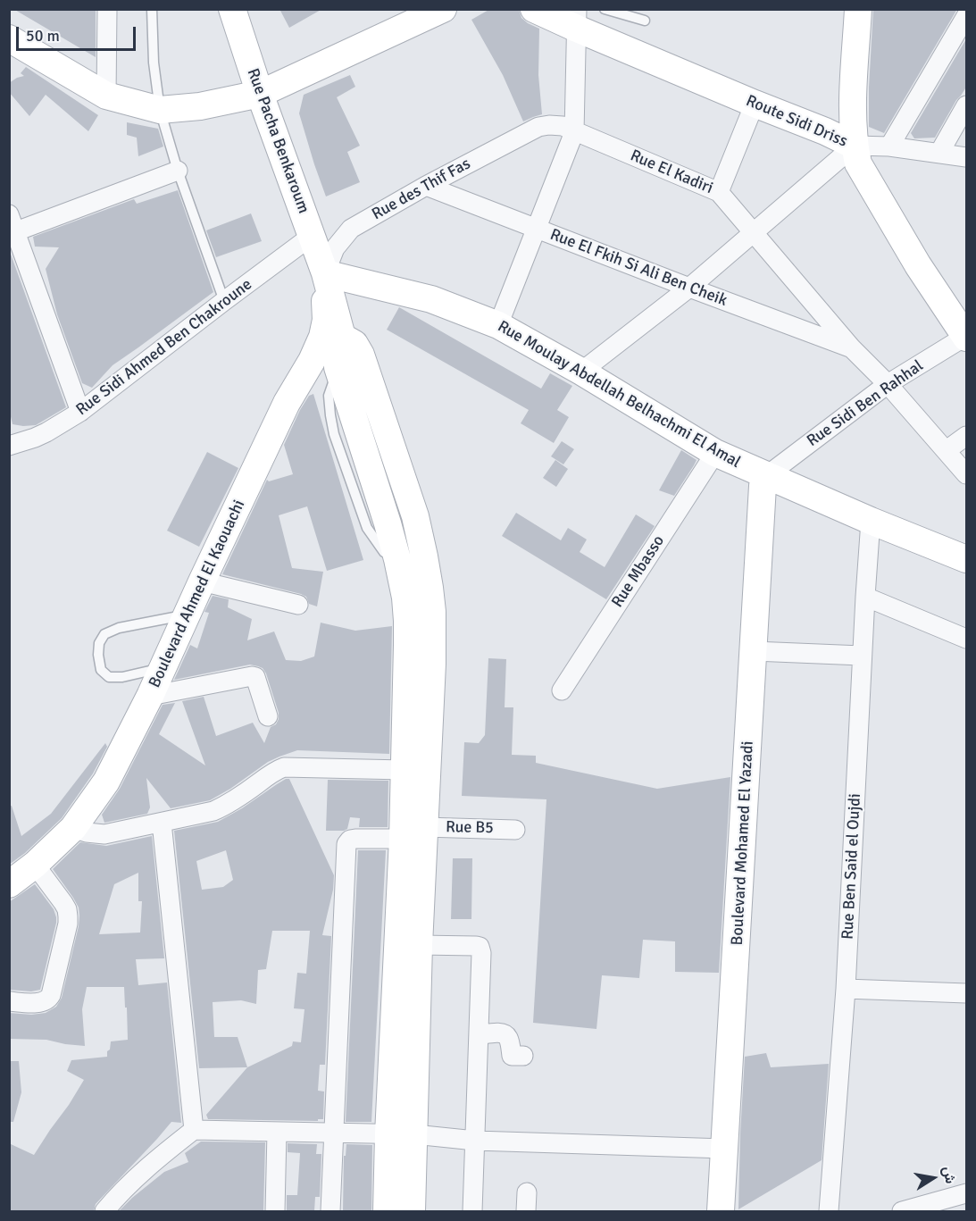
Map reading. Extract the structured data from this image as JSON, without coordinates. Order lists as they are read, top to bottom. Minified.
{"streets":{"street":["Route Sidi Driss","Rue Pacha Benkaroum","Rue El Kadiri","Rue des Thif Fas","Rue El Fkih Si Ali Ben Cheik","Rue Sidi Ahmed Ben Chakroune","Rue Moulay Abdellah Belhachmi El Amal","Rue Sidi Ben Rahhal","Rue Mbasso","Boulevard Ahmed El Kaouachi","Rue B5","Boulevard Mohamed El Yazadi","Rue Ben Said el Oujdi"]},"crossings":[["Route Sidi Driss","Rue Sidi Ben Rahhal"],["Rue Pacha Benkaroum","Rue des Thif Fas"],["Rue Pacha Benkaroum","Rue Sidi Ahmed Ben Chakroune"],["Rue Pacha Benkaroum","Rue Moulay Abdellah Belhachmi El Amal"],["Rue Pacha Benkaroum","Boulevard Ahmed El Kaouachi"],["Rue El Kadiri","Rue des Thif Fas"],["Rue El Kadiri","Rue El Fkih Si Ali Ben Cheik"],["Rue El Kadiri","Rue Sidi Ben Rahhal"],["Rue des Thif Fas","Rue El Fkih Si Ali Ben Cheik"],["Rue des Thif Fas","Rue Moulay Abdellah Belhachmi El Amal"],["Rue des Thif Fas","Boulevard Ahmed El Kaouachi"],["Rue Moulay Abdellah Belhachmi El Amal","Rue Sidi Ben Rahhal"],["Rue Moulay Abdellah Belhachmi El Amal","Rue Mbasso"],["Rue Moulay Abdellah Belhachmi El Amal","Boulevard Ahmed El Kaouachi"],["Rue Moulay Abdellah Belhachmi El Amal","Boulevard Mohamed El Yazadi"],["Rue Moulay Abdellah Belhachmi El Amal","Rue Ben Said el Oujdi"],["Rue Sidi Ben Rahhal","Boulevard Mohamed El Yazadi"]],"scale_bar":"50 m","north":"right"}
